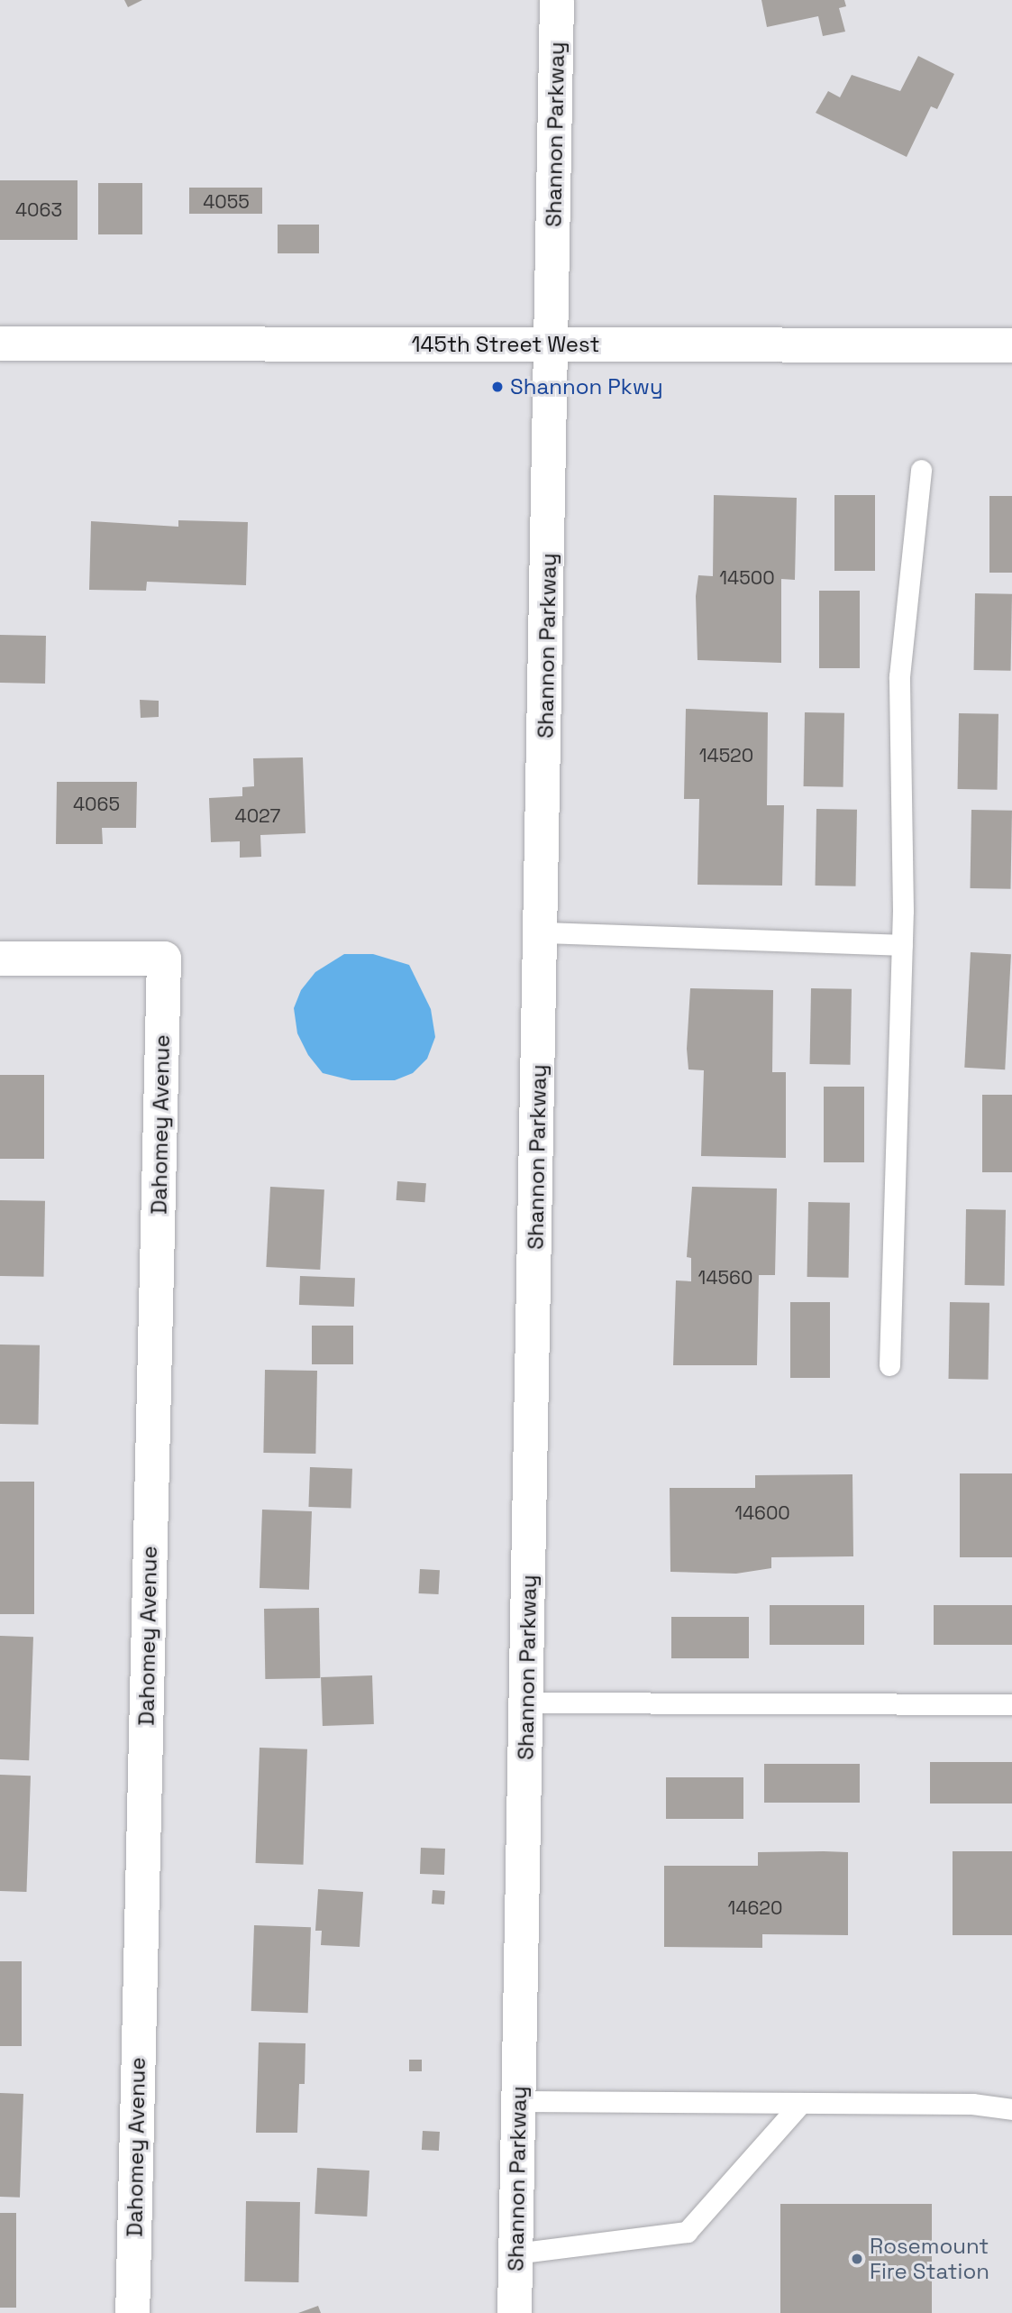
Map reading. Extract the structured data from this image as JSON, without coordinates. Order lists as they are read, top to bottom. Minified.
{"streets":{"street":["Shannon Parkway","145th Street West","Dahomey Avenue"]},"crossings":[["Shannon Parkway","145th Street West"]],"places":["Shannon Pkwy","Rosemount Fire Station"],"house_numbers":["4055","4063","14500","14520","4065","4027","14560","14600","14620"]}
